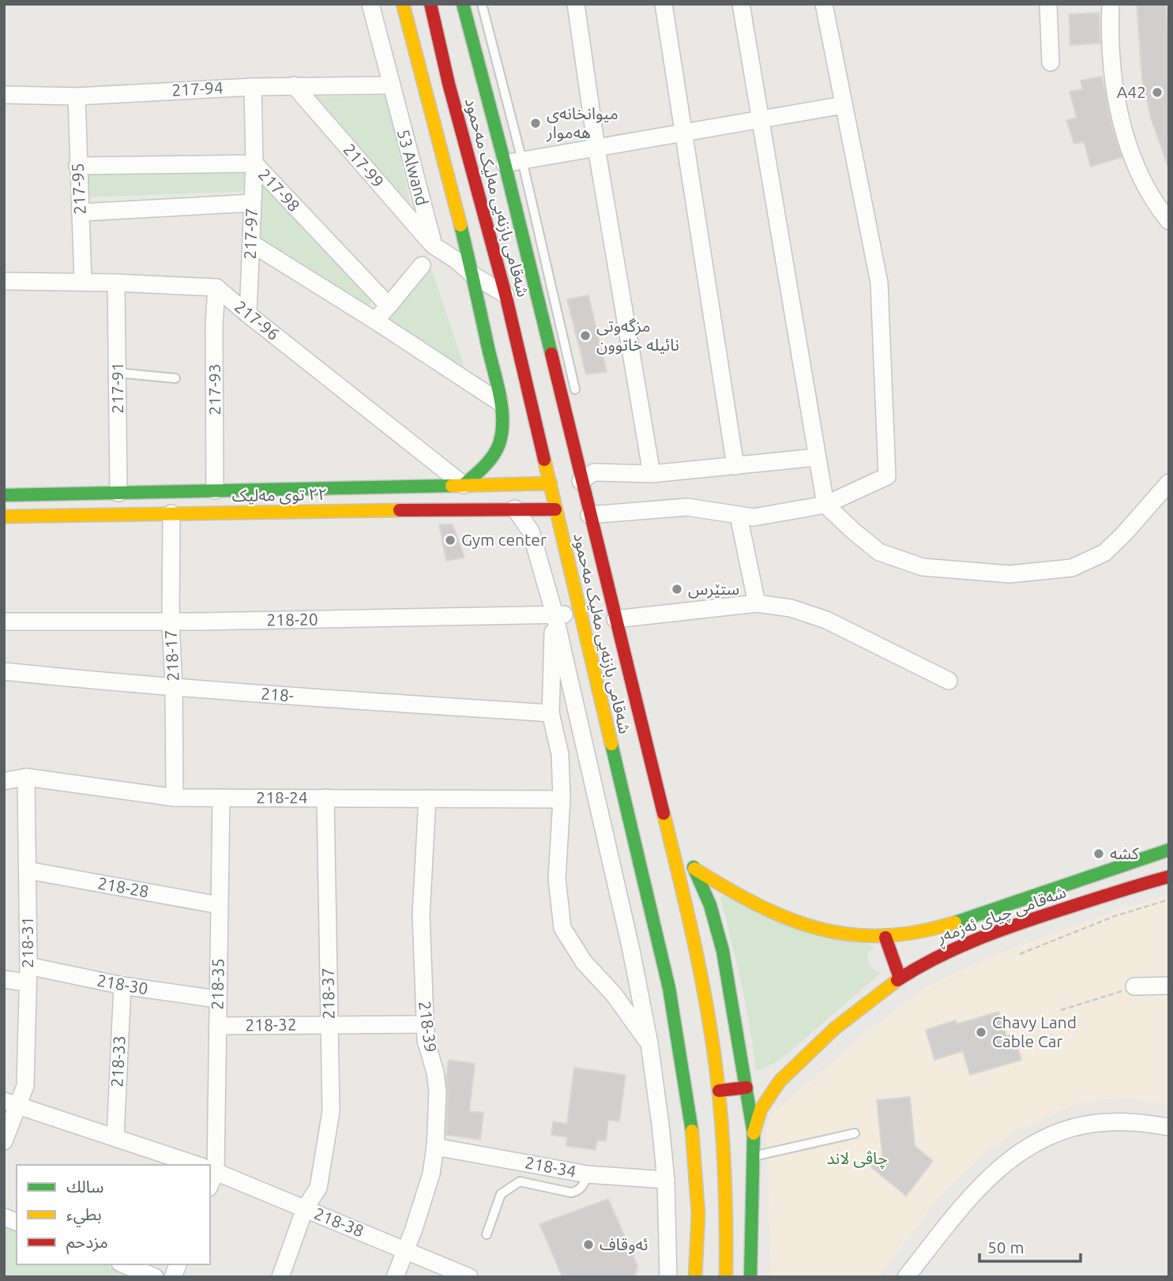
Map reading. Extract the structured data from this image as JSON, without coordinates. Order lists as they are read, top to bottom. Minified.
{"streets":{"main road":["شەقامی بازنەیی مەلیک مەحمود","٢٢ توی مەلیک","شەقامی چیای ئەزمەڕ"],"street":["217-94","217-99","53 Alwand","217-95","217-98","217-97","217-96","217-91","217-93","218-20","218-17","218-","218-24","218-28","218-31","218-35","218-30","218-37","218-32","218-39","218-33","218-34","218-38"]},"crossings":[["217-94","217-99"],["217-94","53 Alwand"],["217-94","217-95"],["217-94","217-97"],["217-99","53 Alwand"],["217-95","217-98"],["217-98","217-97"],["شەقامی بازنەیی مەلیک مەحمود","٢٢ توی مەلیک"],["شەقامی بازنەیی مەلیک مەحمود","218-20"],["217-97","217-96"],["217-96","217-93"],["217-96","٢٢ توی مەلیک"],["217-91","٢٢ توی مەلیک"],["217-93","٢٢ توی مەلیک"],["٢٢ توی مەلیک","218-17"],["218-20","218-17"],["218-17","218-"],["218-17","218-24"],["218-24","218-31"],["218-24","218-35"],["218-24","218-37"],["218-24","218-39"],["218-28","218-31"],["218-28","218-35"],["218-31","218-30"],["218-31","218-38"],["218-35","218-30"],["218-35","218-32"],["218-30","218-33"],["218-37","218-32"],["218-37","218-38"],["218-32","218-39"],["218-39","218-34"],["218-39","218-38"],["218-33","218-38"]],"parks":["چاڤی لاند"],"places":["A42","میوانخانەی هەموار","مزگەوتی نائیلە خاتوون","Gym center","ستێرس","كشه","Chavy Land Cable Car","ئەوقاف"],"legend":["سالك","بطيء","مزدحم"],"scale_bar":"50 m"}
